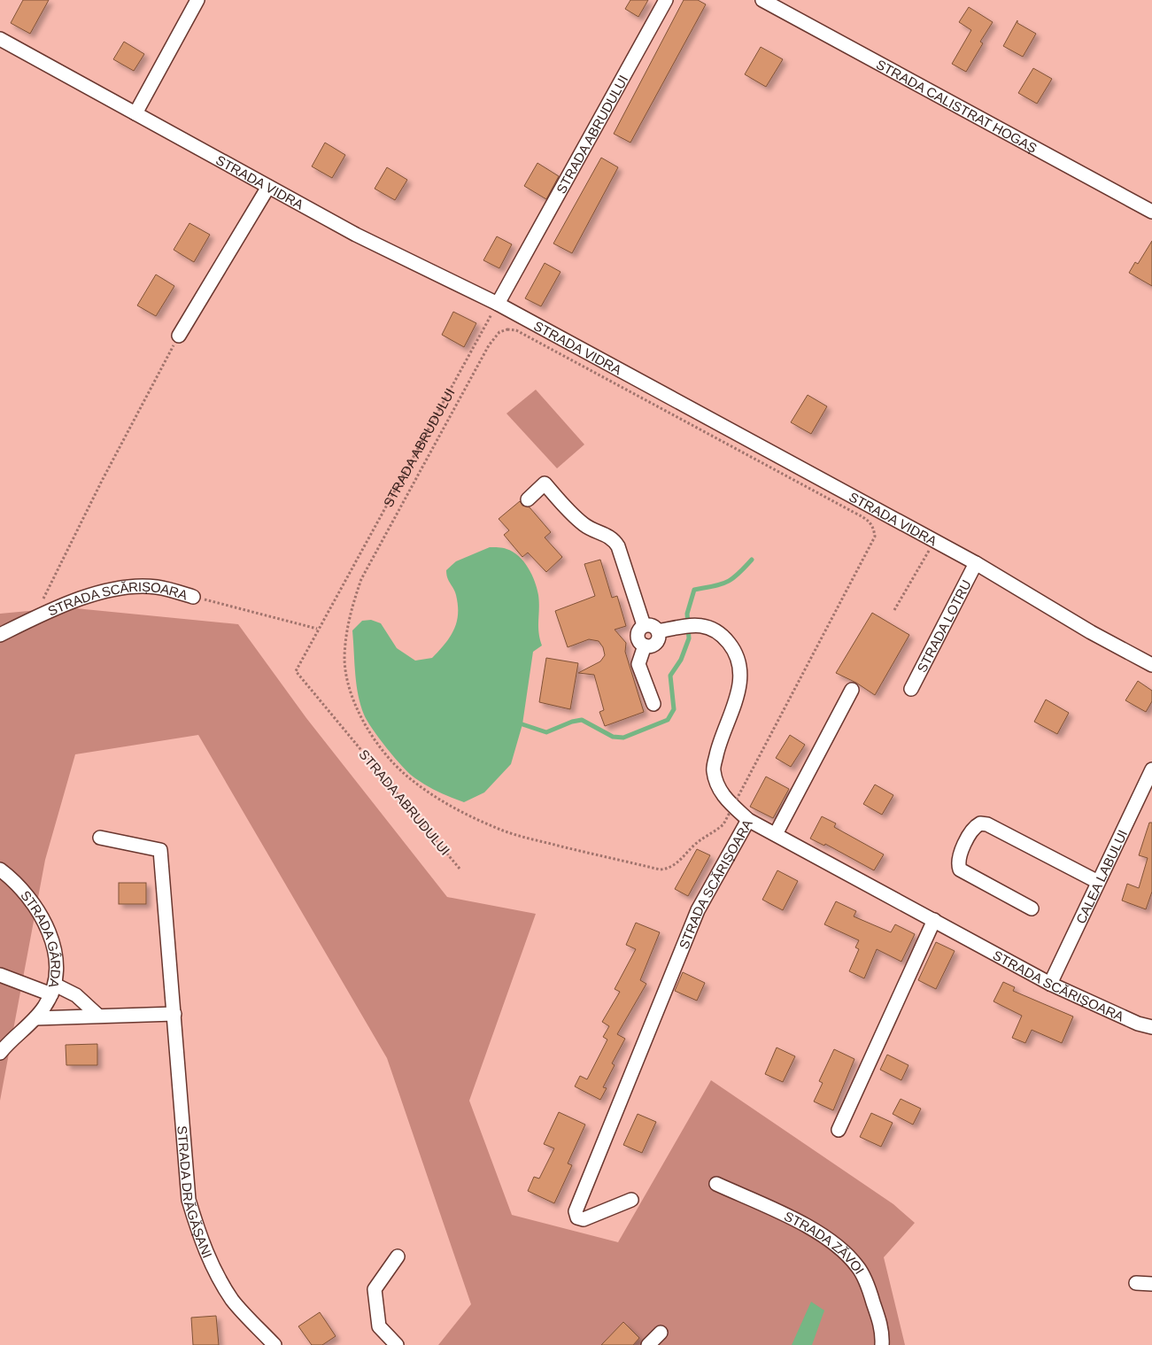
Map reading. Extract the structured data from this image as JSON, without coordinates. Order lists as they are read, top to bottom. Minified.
{"streets":{"street":["STRADA CALISTRAT HOGAȘ","STRADA ABRUDULUI","STRADA VIDRA","STRADA SCĂRIȘOARA","STRADA LOTRU","CALEA LABULUI","STRADA GÂRDA","STRADA DRĂGĂȘANI","STRADA ZĂVOI"]},"crossings":[["STRADA ABRUDULUI","STRADA VIDRA"],["STRADA ABRUDULUI","STRADA SCĂRIȘOARA"],["STRADA VIDRA","STRADA LOTRU"],["STRADA SCĂRIȘOARA","CALEA LABULUI"]]}
